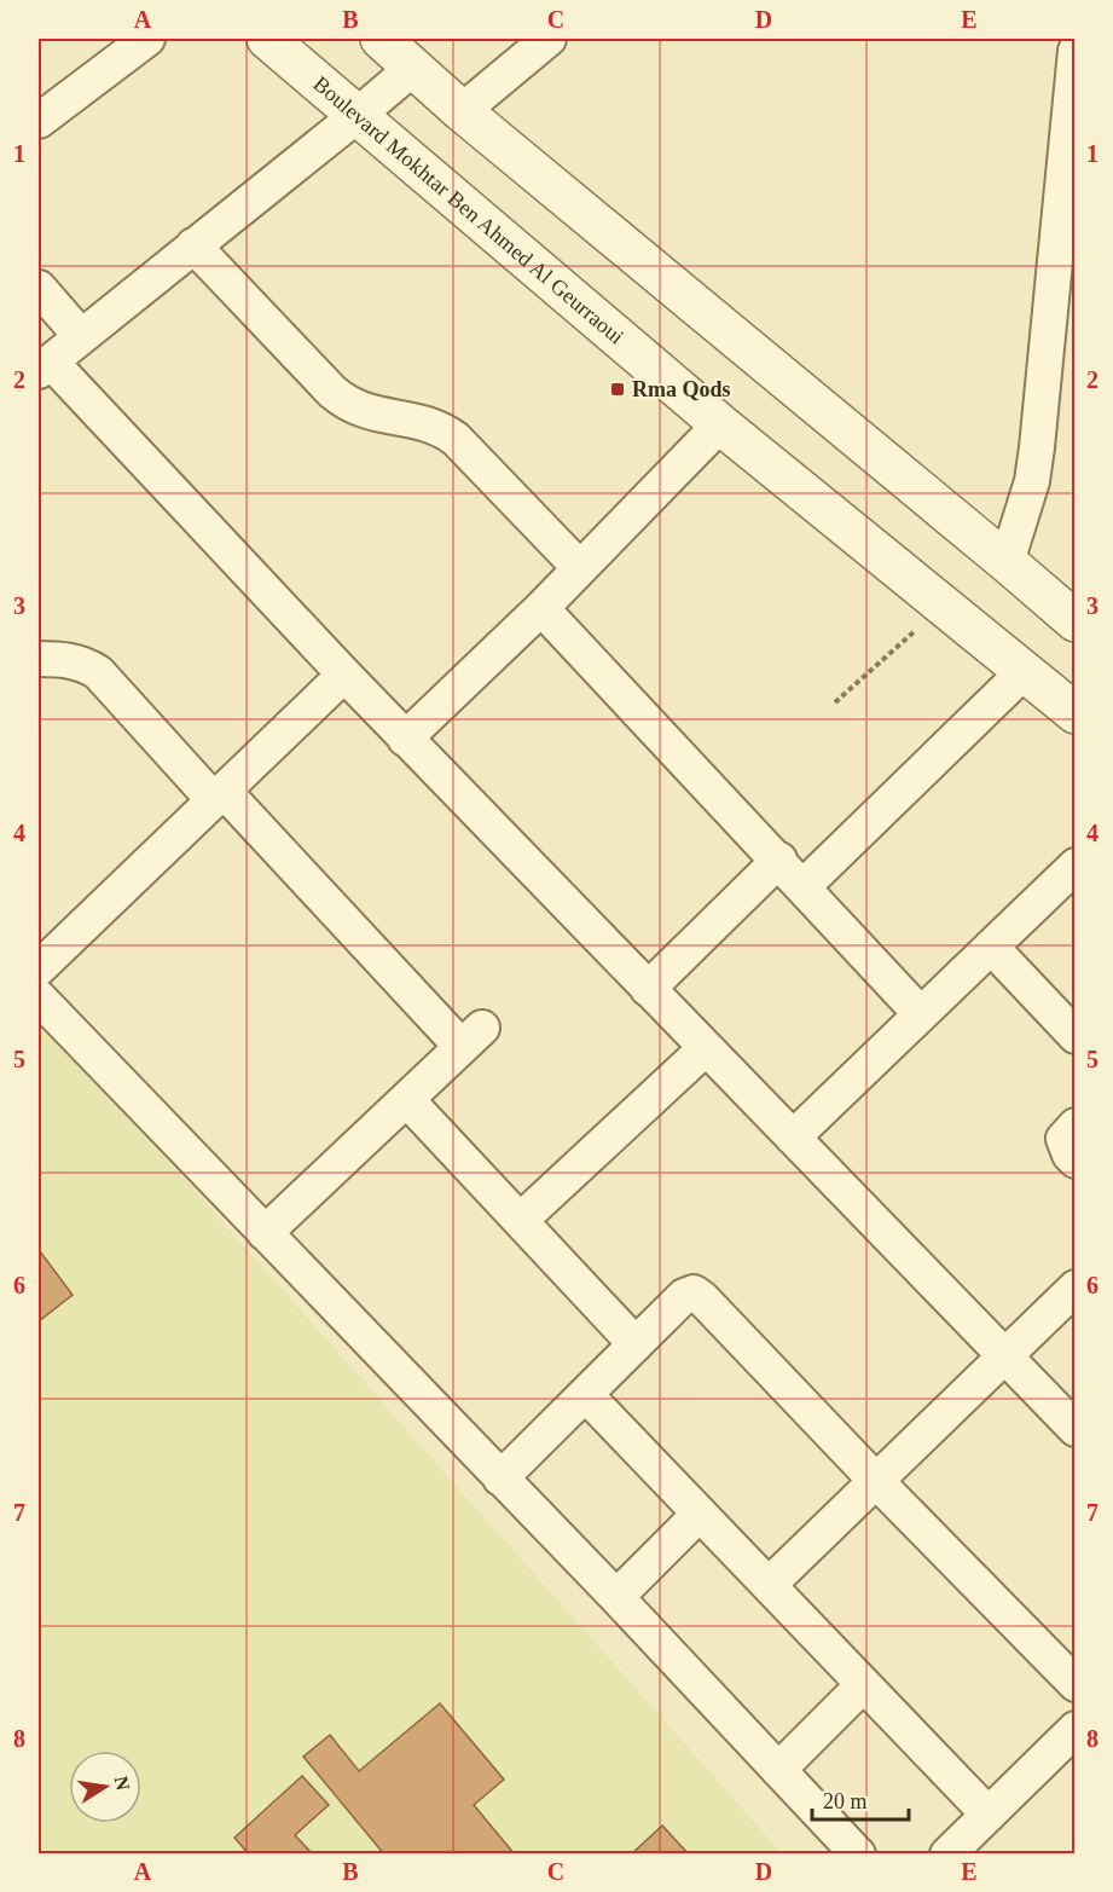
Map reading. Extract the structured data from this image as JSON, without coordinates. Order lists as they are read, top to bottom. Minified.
{"streets":{"street":["Boulevard Mokhtar Ben Ahmed Al Geurraoui"]},"places":{"transit":["Rma Qods"]},"scale_bar":"20 m","north":"right","grid":{"columns":["A","B","C","D","E"],"rows":["1","2","3","4","5","6","7","8"]}}
